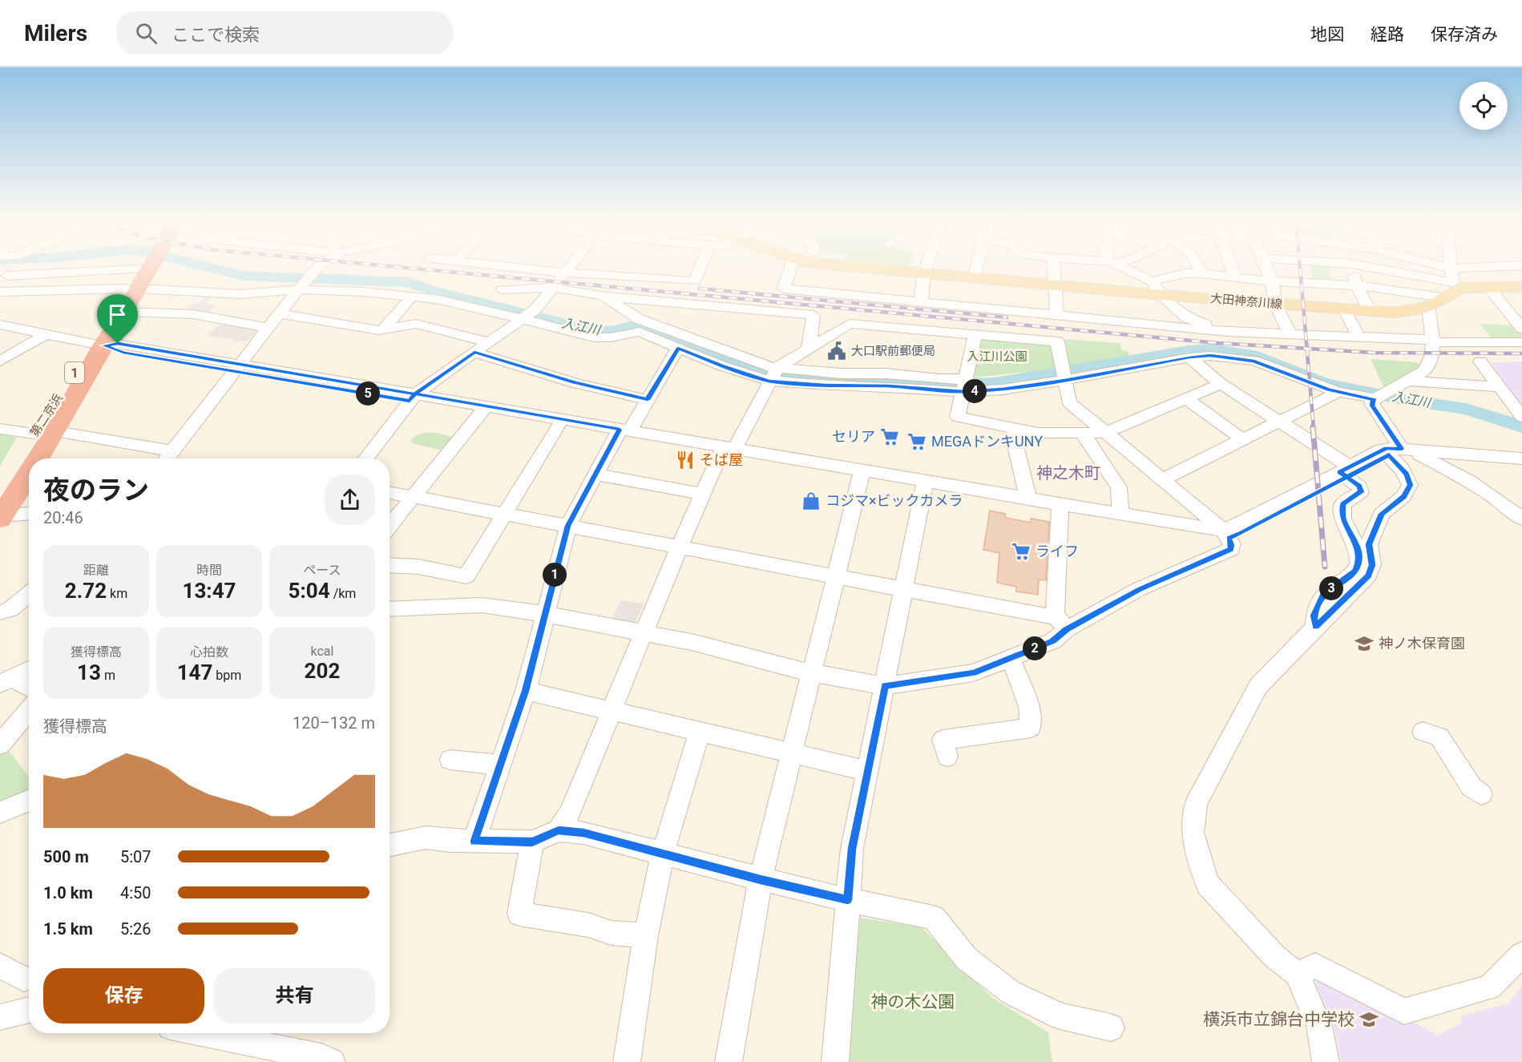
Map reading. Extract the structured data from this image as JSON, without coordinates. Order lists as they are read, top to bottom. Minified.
{"streets":{"highway":["1","第二京浜"],"main road":["大田神奈川線"]},"districts":["神之木町"],"water":["入江川"],"parks":["入江川公園","神の木公園"],"places":{"public building":["大口駅前郵便局"],"supermarket":["セリア","MEGAドンキUNY","ライフ"],"restaurant":["そば屋"],"shop":["コジマ×ビックカメラ"],"school or university":["神ノ木保育園","横浜市立錦台中学校"]},"page":{"header":"Milers","search":"ここで検索","nav":["地図","経路","保存済み"],"pins":["4","5","1","3","2"],"heading":["夜のラン","20:46"],"stats":[["距離","2.72 km"],["時間","13:47"],["ペース","5:04 /km"],["獲得標高","13 m"],["心拍数","147 bpm"],["kcal","202"]],"chart":["獲得標高","120–132 m"],"list":[{"name":"500 m","note":"5:07"},{"name":"1.0 km","note":"4:50"},{"name":"1.5 km","note":"5:26"}],"buttons":["保存","共有"]}}
